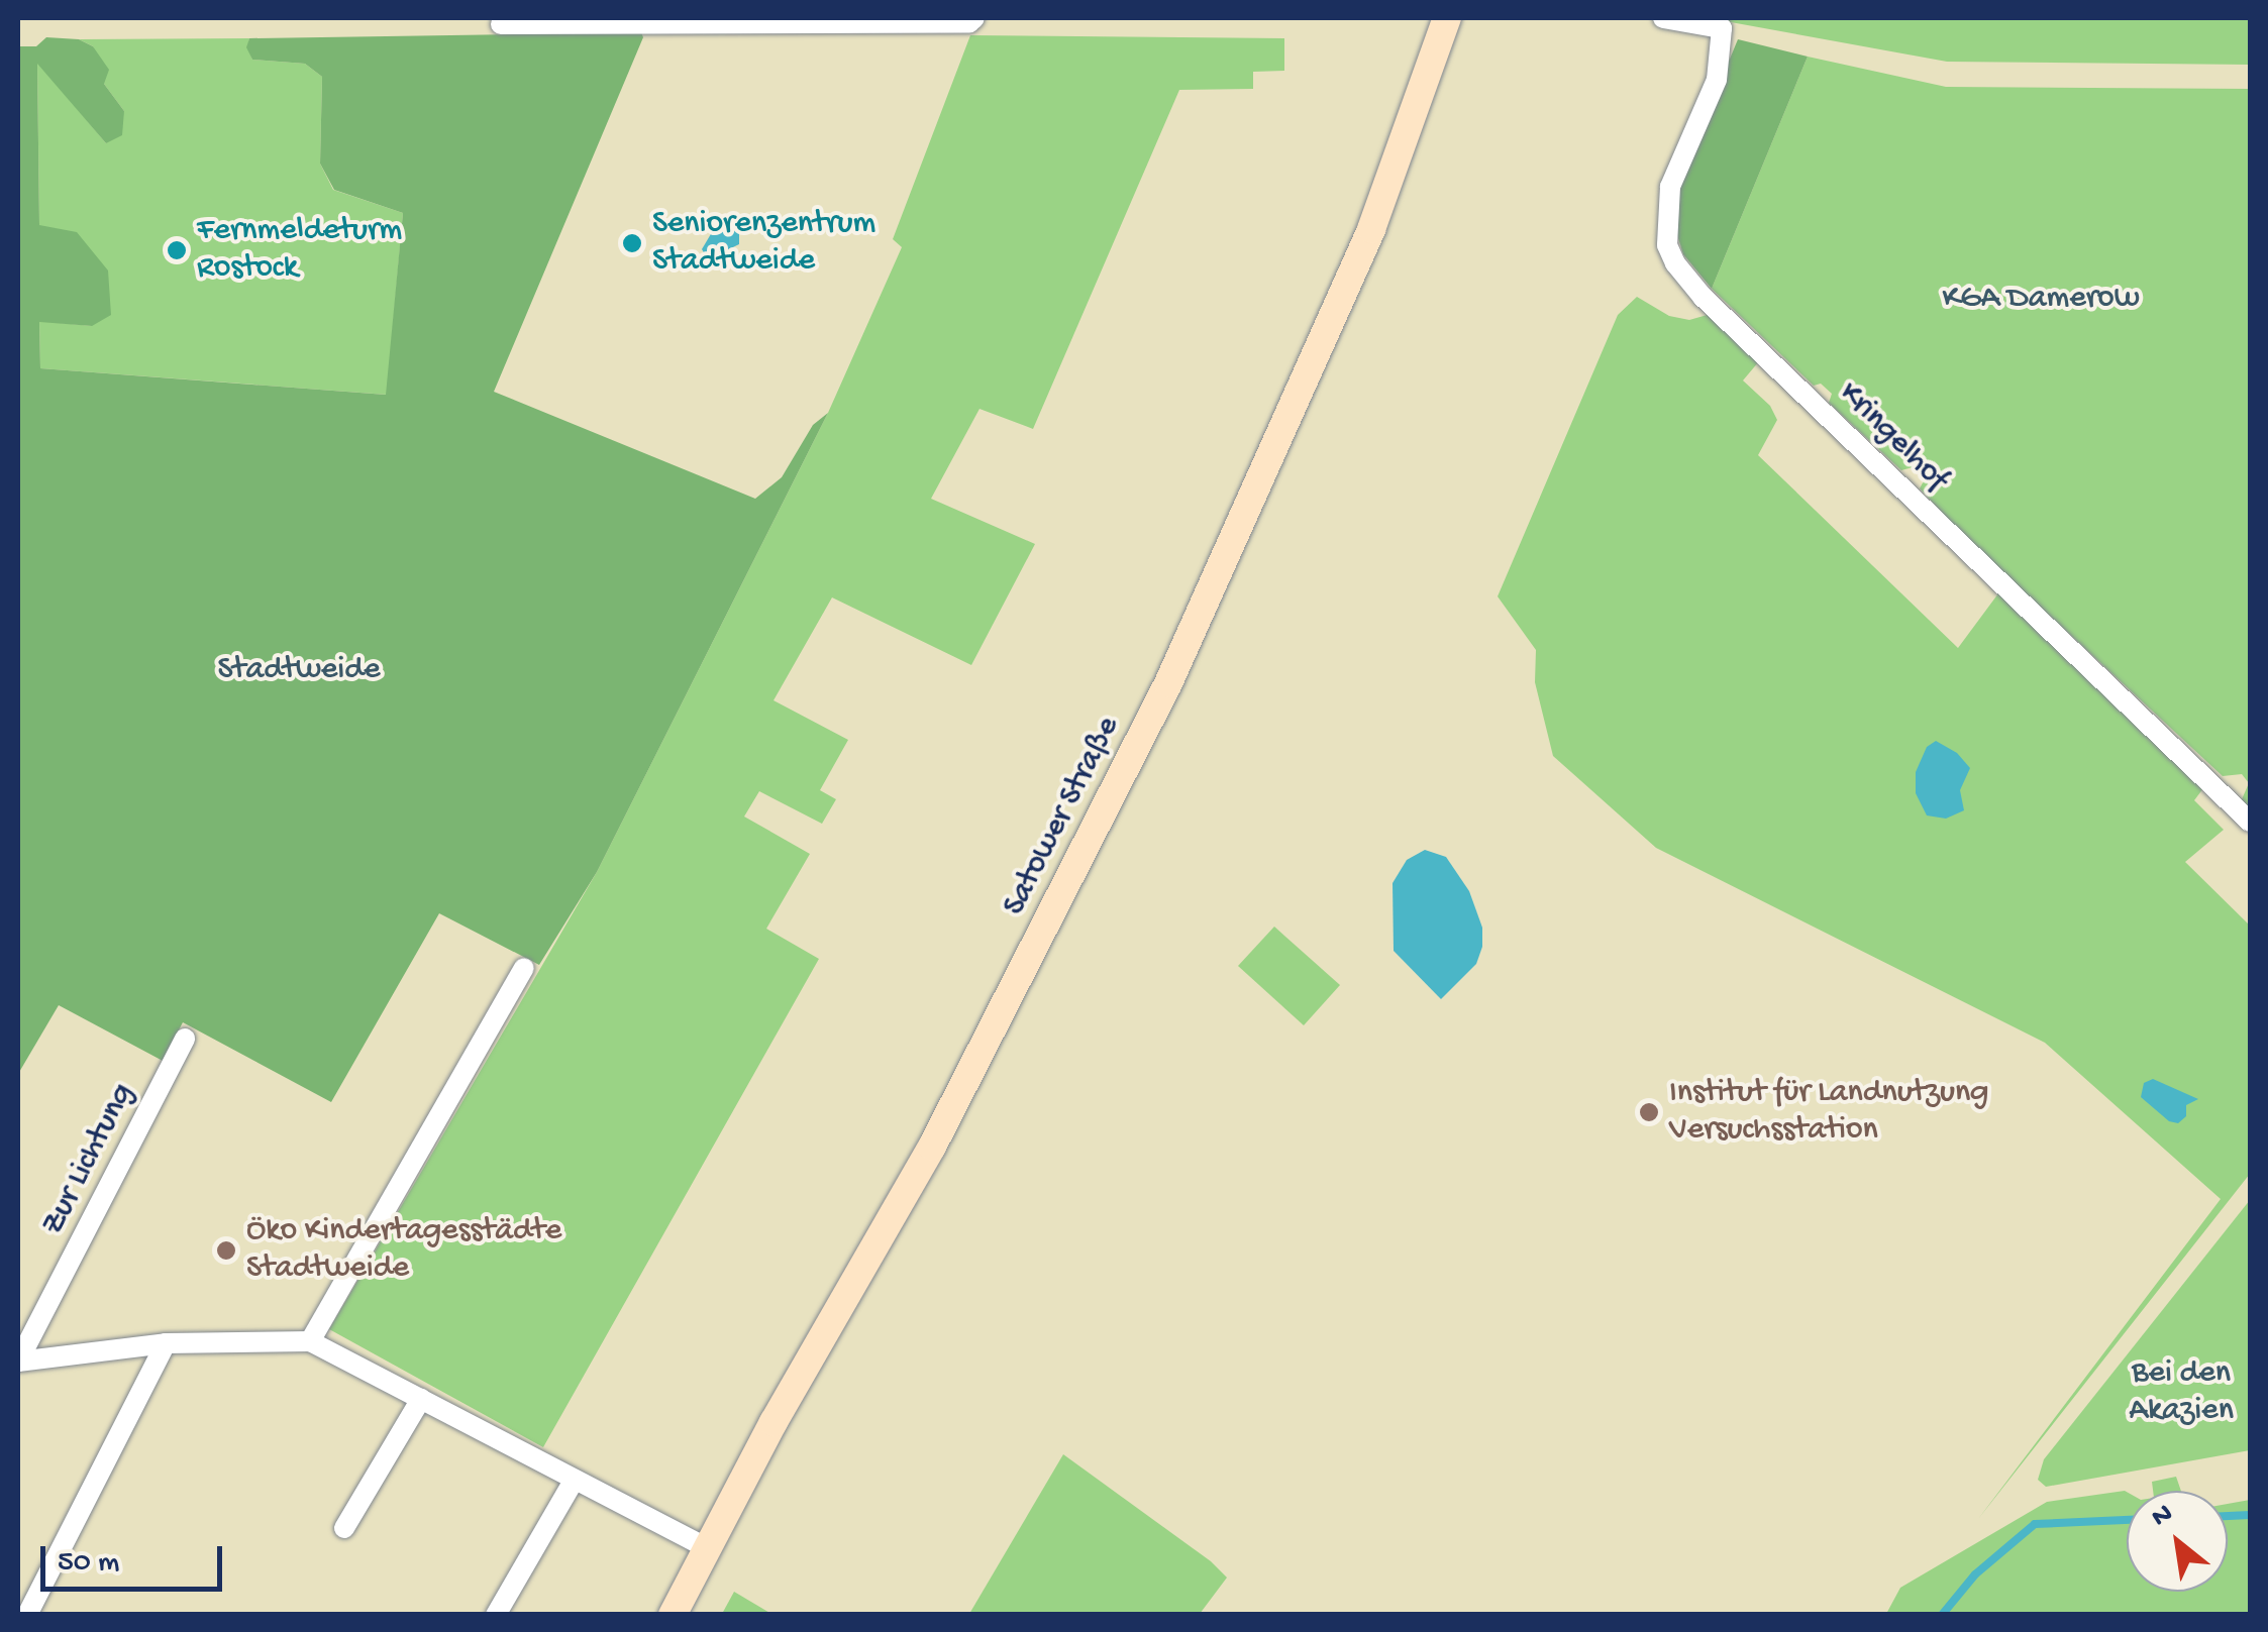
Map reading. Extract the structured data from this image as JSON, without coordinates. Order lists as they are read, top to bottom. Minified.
{"streets":{"main road":["Satower Straße"],"street":["Kringelhof","Zur Lichtung"]},"parks":["KGA Damerow","Stadtweide","Bei den Akazien"],"places":["Seniorenzentrum Stadtweide","Fernmeldeturm Rostock","Institut für Landnutzung Versuchsstation","Öko Kindertagesstädte Stadtweide"],"scale_bar":"50 m","north":"top left"}
